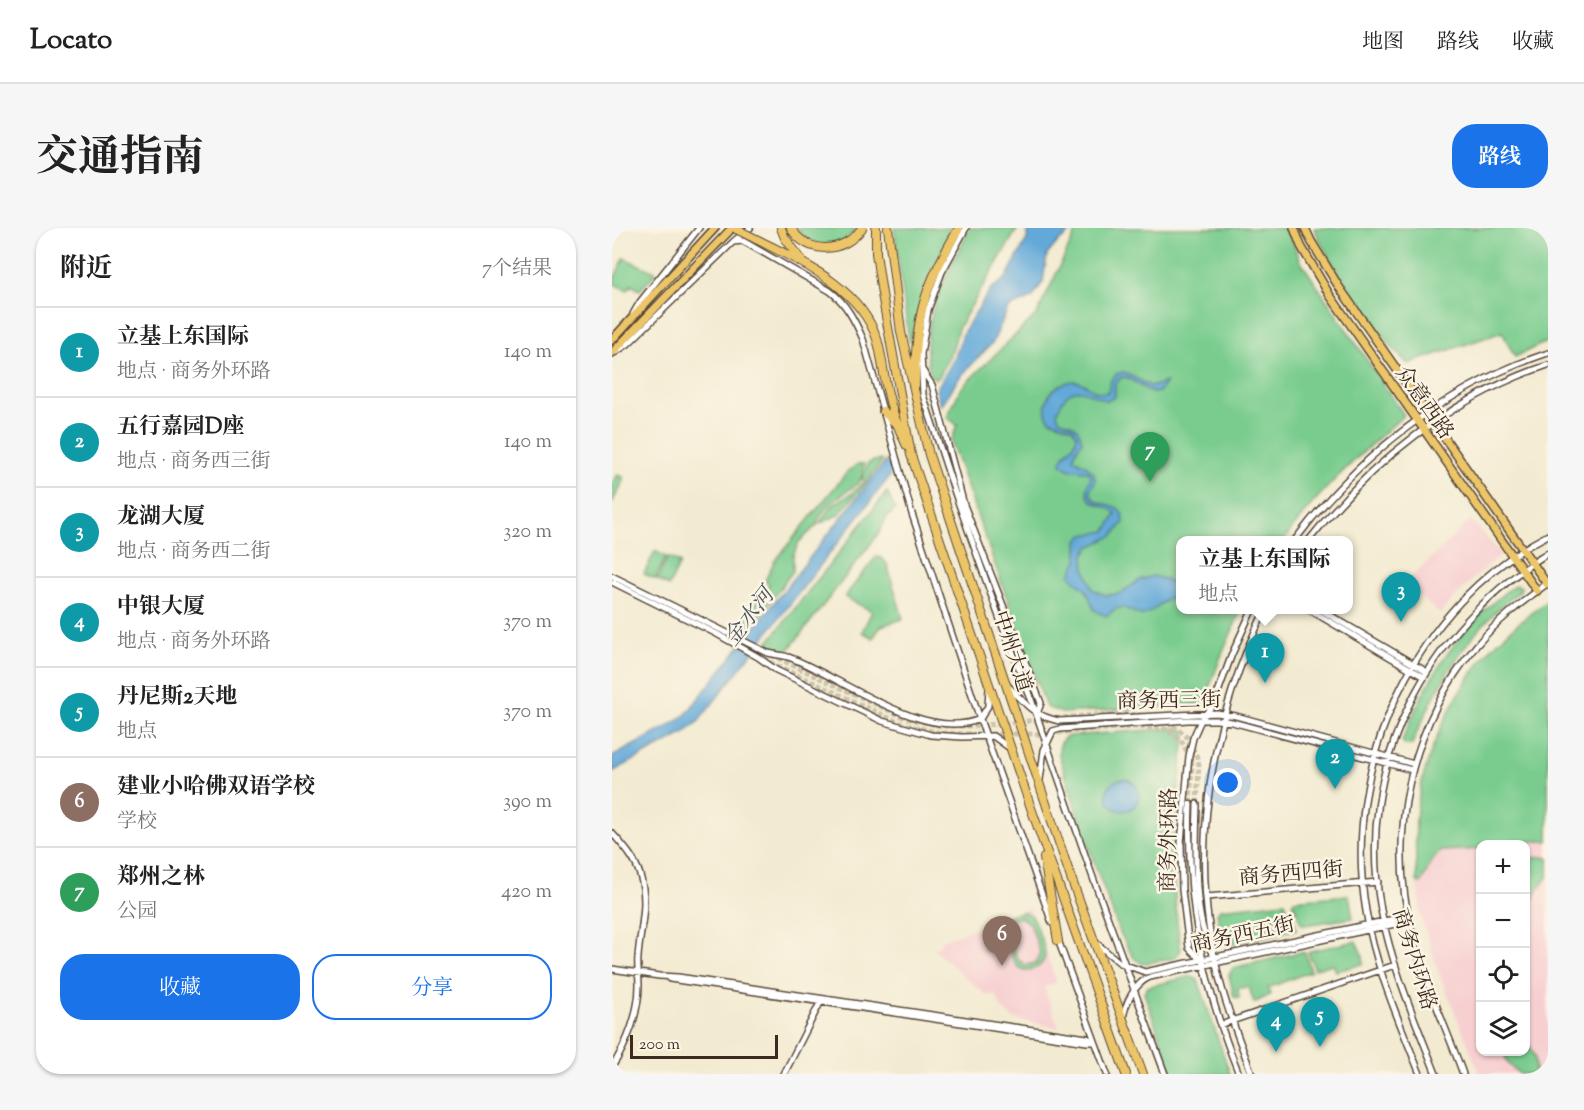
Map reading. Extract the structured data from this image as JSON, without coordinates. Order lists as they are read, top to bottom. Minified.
{"streets":{"highway":["中州大道"],"main road":["众意西路"],"street":["商务西三街","商务外环路","商务西四街","商务西五街","商务内环路"]},"crossings":[["众意西路","商务内环路"],["中州大道","商务西五街"],["商务西三街","商务外环路"],["商务西三街","商务内环路"],["商务外环路","商务西四街"],["商务外环路","商务西五街"],["商务西四街","商务内环路"],["商务西五街","商务内环路"]],"water":["金水河"],"scale_bar":"200 m","page":{"header":"Locato","nav":["地图","路线","收藏"],"title":"交通指南","buttons":["路线",["收藏","分享"]],"heading":["附近","7个结果"],"list":[{"mark":"1","name":"立基上东国际","note":"地点 · 商务外环路","value":"140 m"},{"mark":"2","name":"五行嘉园D座","note":"地点 · 商务西三街","value":"140 m"},{"mark":"3","name":"龙湖大厦","note":"地点 · 商务西二街","value":"320 m"},{"mark":"4","name":"中银大厦","note":"地点 · 商务外环路","value":"370 m"},{"mark":"5","name":"丹尼斯2天地","note":"地点","value":"370 m"},{"mark":"6","name":"建业小哈佛双语学校","note":"学校","value":"390 m"},{"mark":"7","name":"郑州之林","note":"公园","value":"420 m"}],"pins":["7","3","1","2","6","5","4"],"popup":["立基上东国际","地点"],"map_buttons":["+","−"],"scale":"200 m"}}
